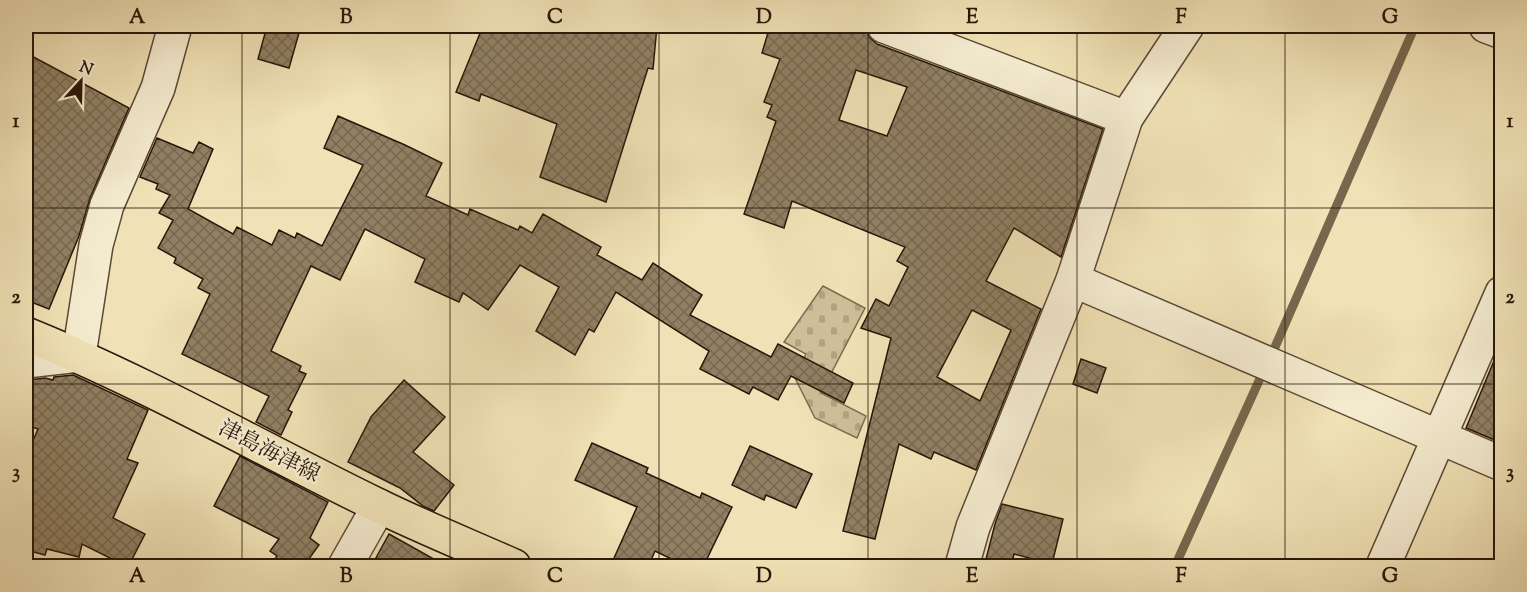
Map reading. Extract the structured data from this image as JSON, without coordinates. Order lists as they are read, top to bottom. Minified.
{"streets":{"main road":["津島海津線"]},"north":"top","grid":{"columns":["A","B","C","D","E","F","G"],"rows":["1","2","3"]}}
